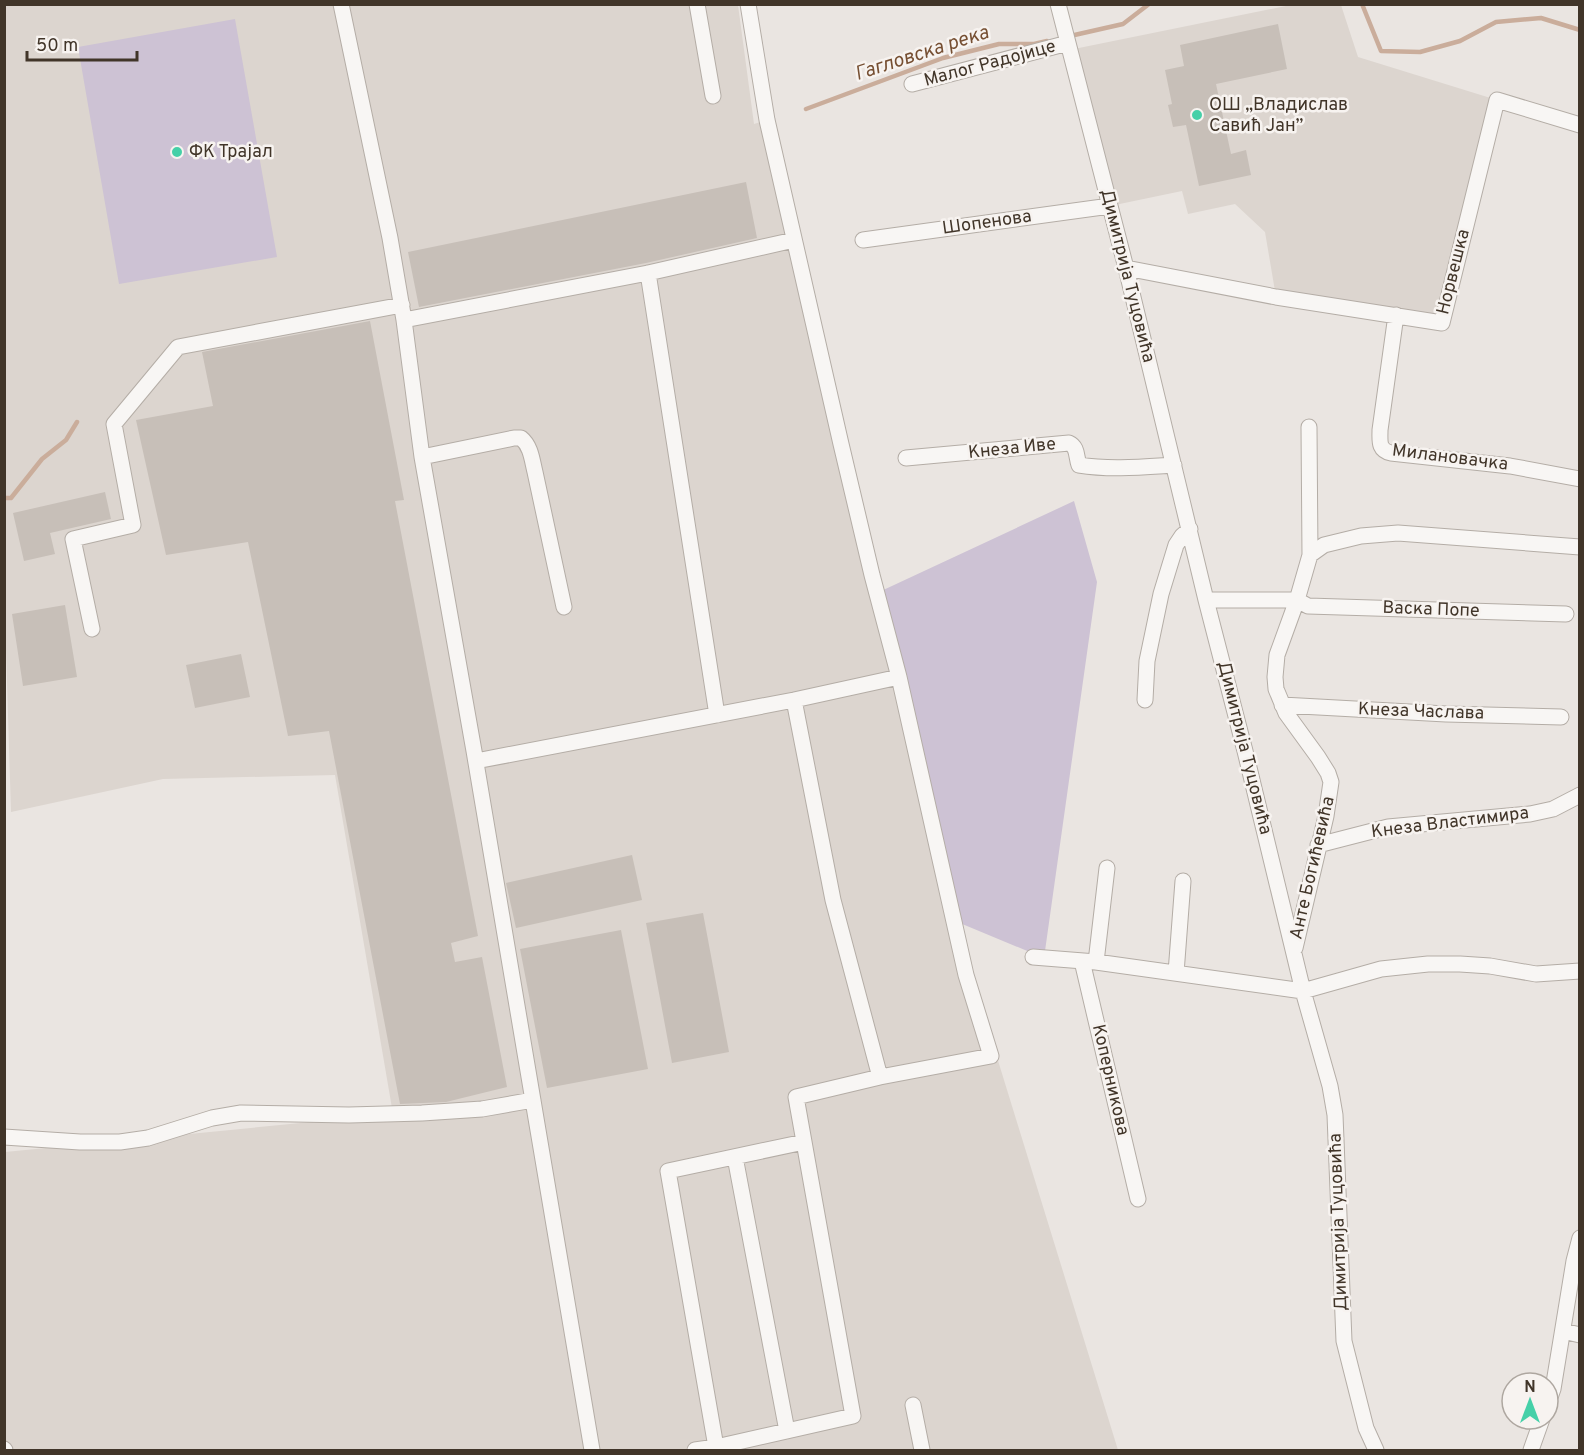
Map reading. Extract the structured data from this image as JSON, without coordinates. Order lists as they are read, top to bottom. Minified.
{"streets":{"street":["Малог Радојице","Шопенова","Норвешка","Димитрија Туцовића","Кнеза Иве","Милановачка","Васка Попе","Кнеза Часлава","Кнеза Властимира","Анте Богићевића","Коперникова"]},"crossings":[["Малог Радојице","Димитрија Туцовића"],["Шопенова","Димитрија Туцовића"],["Норвешка","Димитрија Туцовића"],["Норвешка","Милановачка"],["Димитрија Туцовића","Кнеза Иве"],["Димитрија Туцовића","Васка Попе"],["Димитрија Туцовића","Анте Богићевића"],["Васка Попе","Анте Богићевића"],["Кнеза Часлава","Анте Богићевића"],["Кнеза Властимира","Анте Богићевића"]],"water":["Гагловска река"],"places":["ОШ „Владислав Савић Јан”","ФК Трајал"],"scale_bar":"50 m","north":"top"}
